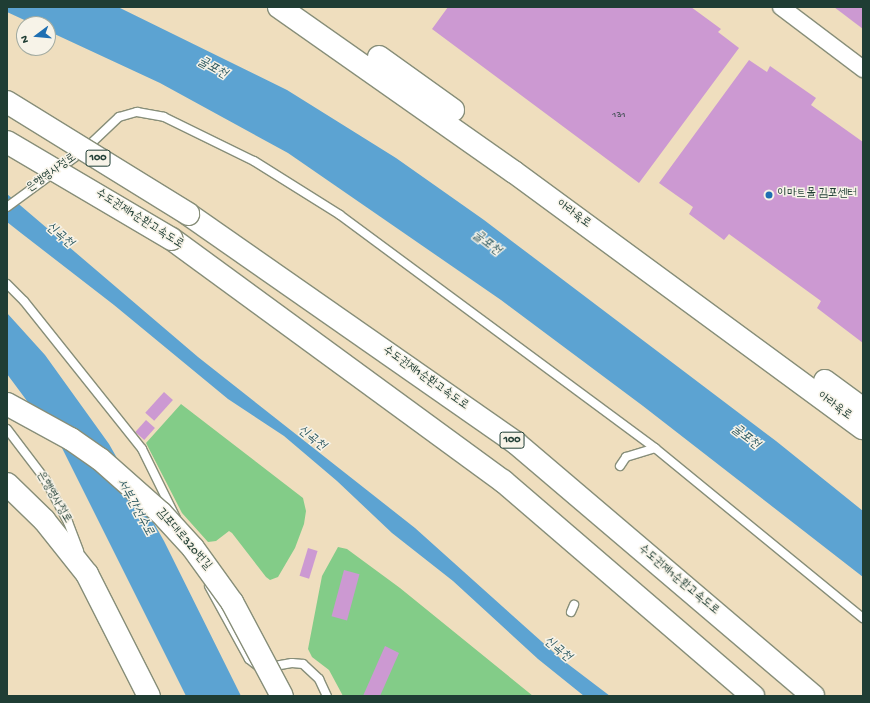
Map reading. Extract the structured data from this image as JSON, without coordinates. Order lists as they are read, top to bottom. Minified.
{"streets":{"main road":["100","은행영사정로","아라육로","수도권제1순환고속도로","김포대로320번길"]},"water":["굴포천","신곡천","서부간선수로"],"places":["이마트몰 김포센터"],"house_numbers":["131"],"north":"left"}
